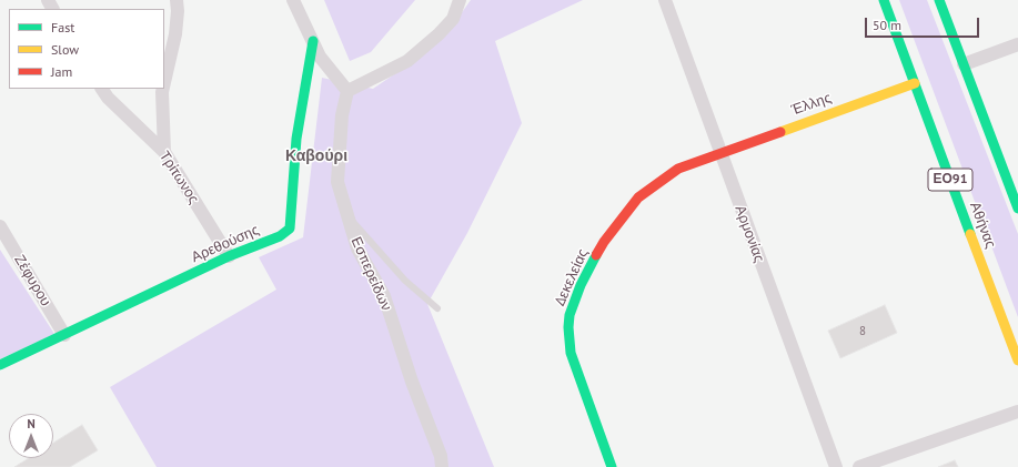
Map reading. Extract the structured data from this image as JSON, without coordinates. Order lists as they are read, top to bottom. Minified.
{"streets":{"main road":["Έλλης","ΕΟ91","Αθήνας","Αρεθούσης","Δεκελείας"],"street":["Τρίτωνος","Αρμονίας","Εσπερείδων","Ζέφυρου"]},"crossings":[["Έλλης","Αθήνας"],["Έλλης","Αρμονίας"],["Έλλης","Δεκελείας"],["Τρίτωνος","Αρεθούσης"],["Αρμονίας","Δεκελείας"],["Αρεθούσης","Ζέφυρου"]],"districts":["Καβούρι"],"house_numbers":["8"],"legend":["Fast","Slow","Jam"],"scale_bar":"50 m","north":"top"}
